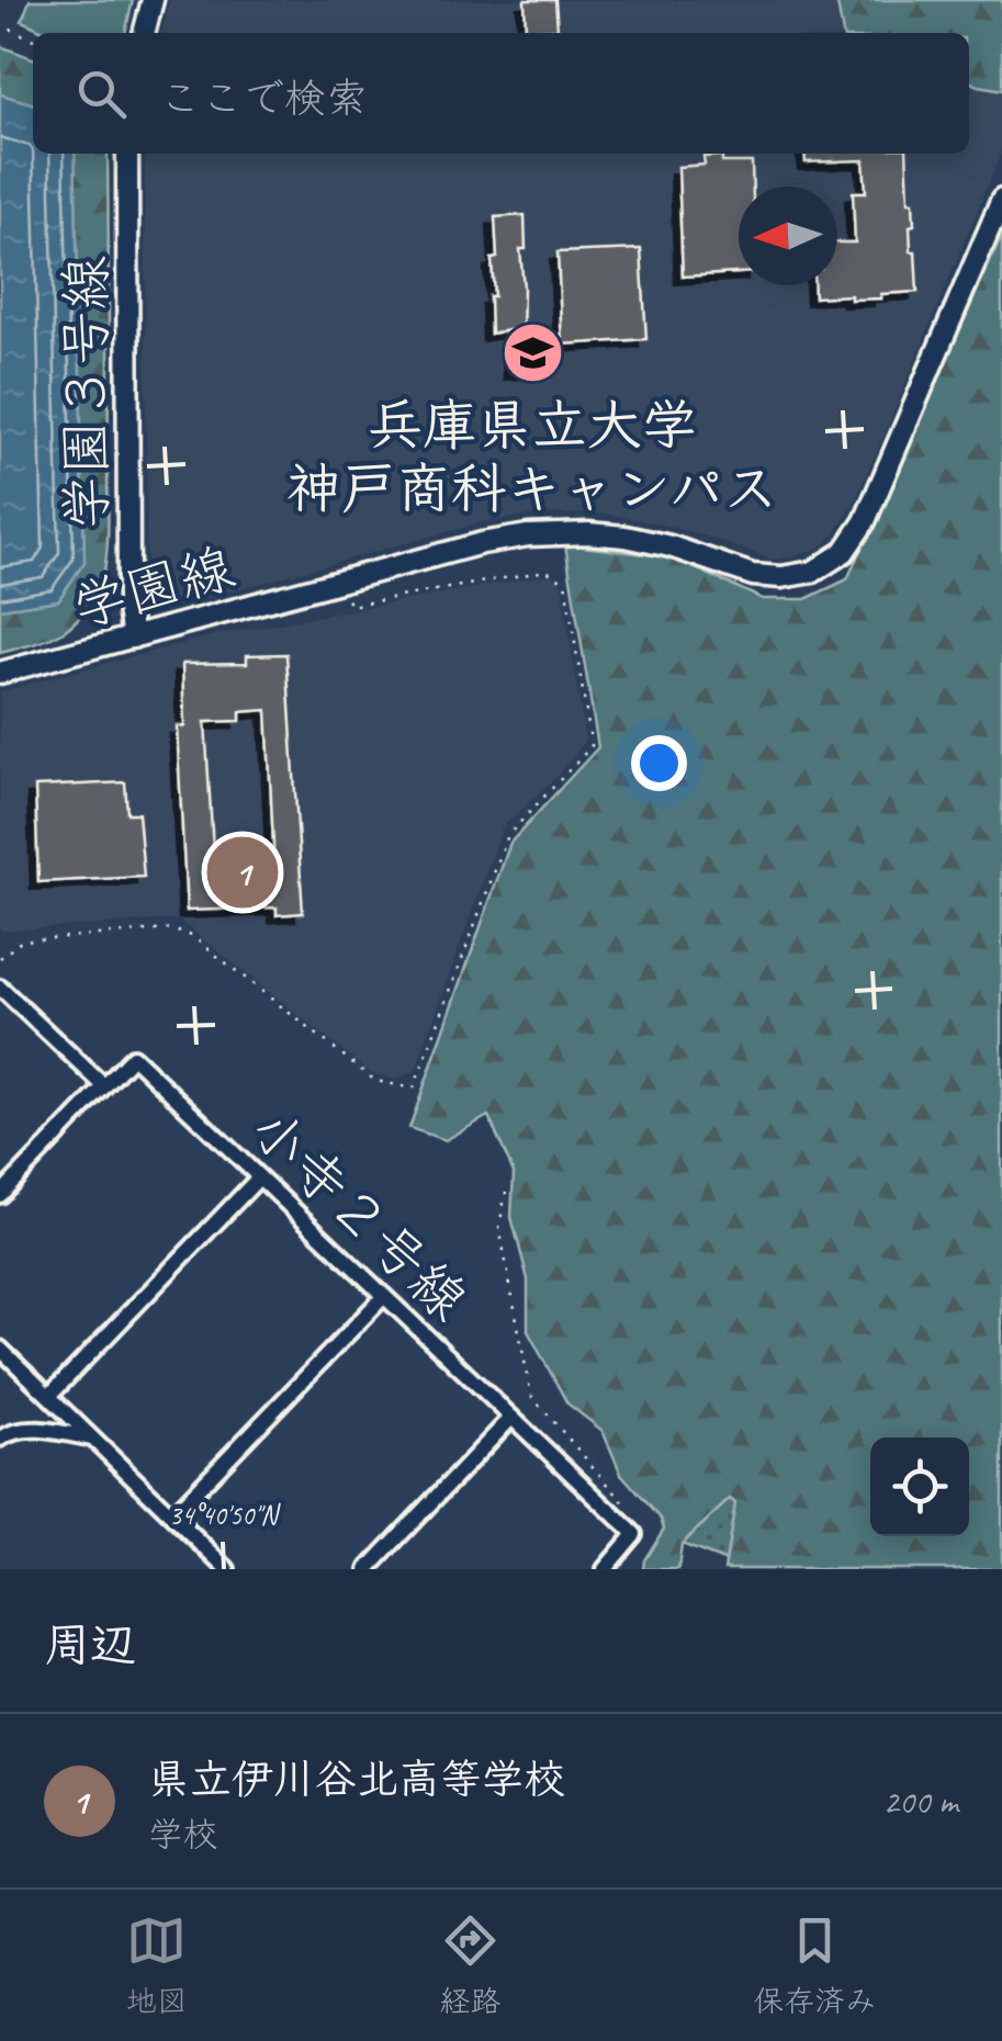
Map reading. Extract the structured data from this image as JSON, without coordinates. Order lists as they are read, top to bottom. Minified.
{"streets":{"street":["学園３号線","学園線","小寺２号線"]},"crossings":[["学園３号線","学園線"]],"places":{"school or university":["兵庫県立大学 神戸商科キャンパス"]},"north":"left","page":{"search":"ここで検索","pins":"1","heading":"周辺","list":[{"mark":"1","name":"県立伊川谷北高等学校","note":"学校","value":"200 m"}],"nav":["地図","経路","保存済み"]},"coordinates":["34°40'50\"N"]}
